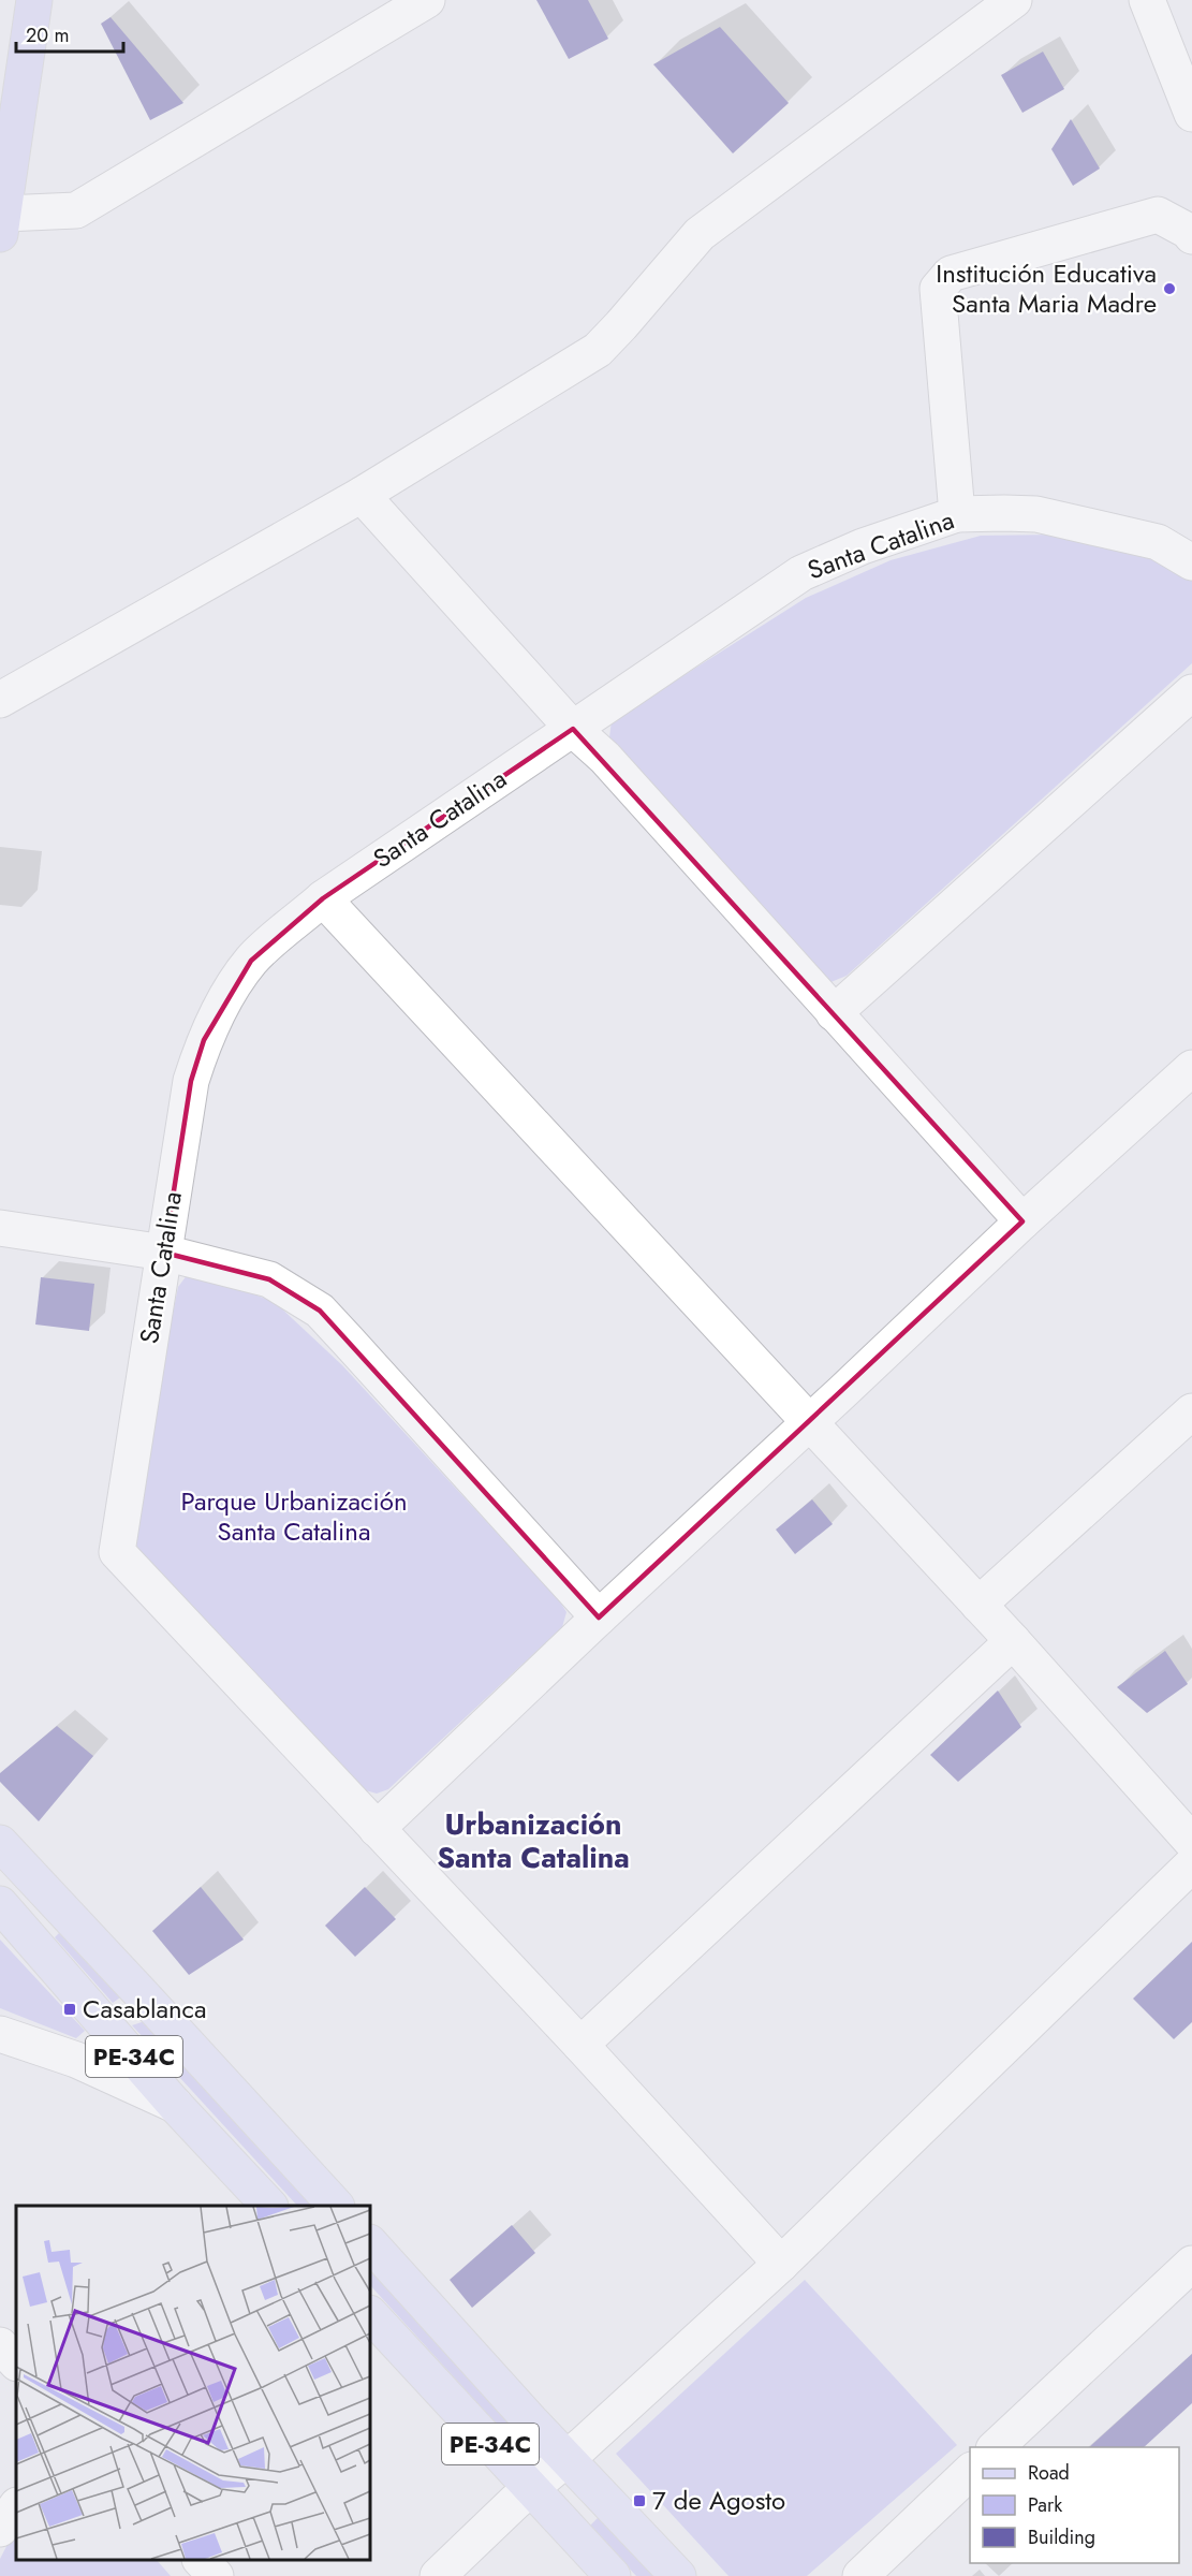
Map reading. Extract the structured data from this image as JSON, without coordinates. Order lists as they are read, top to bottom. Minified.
{"streets":{"main road":["PE-34C"],"street":["Santa Catalina"]},"districts":["Urbanización Santa Catalina"],"parks":["Parque Urbanización Santa Catalina"],"places":{"other":["Institución Educativa Santa Maria Madre"],"transit":["Casablanca","7 de Agosto"]},"legend":["Road","Park","Building"],"scale_bar":"20 m"}
